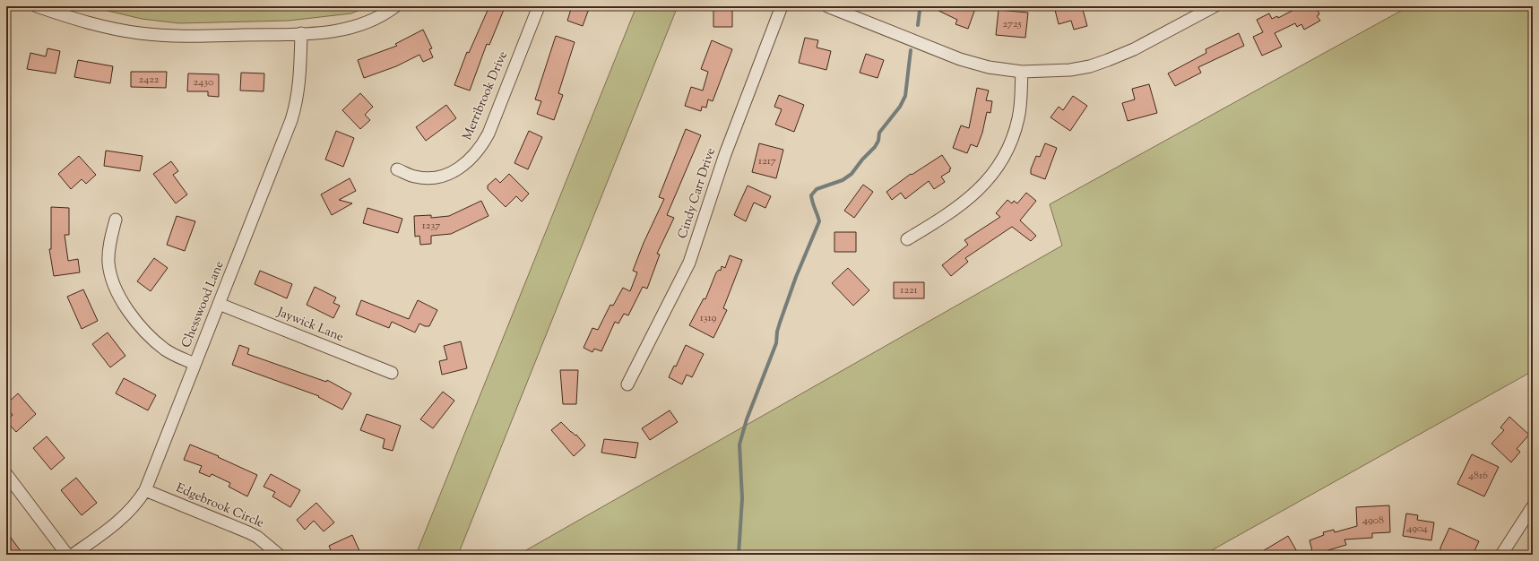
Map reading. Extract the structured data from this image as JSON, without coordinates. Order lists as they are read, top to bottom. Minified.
{"streets":{"street":["Merribrook Drive","Cindy Carr Drive","Chesswood Lane","Jaywick Lane","Edgebrook Circle"]},"crossings":[["Chesswood Lane","Jaywick Lane"],["Chesswood Lane","Edgebrook Circle"]],"house_numbers":["2725","2422","2430","1217","1237","1221","1319","4816","4908","4904"]}
